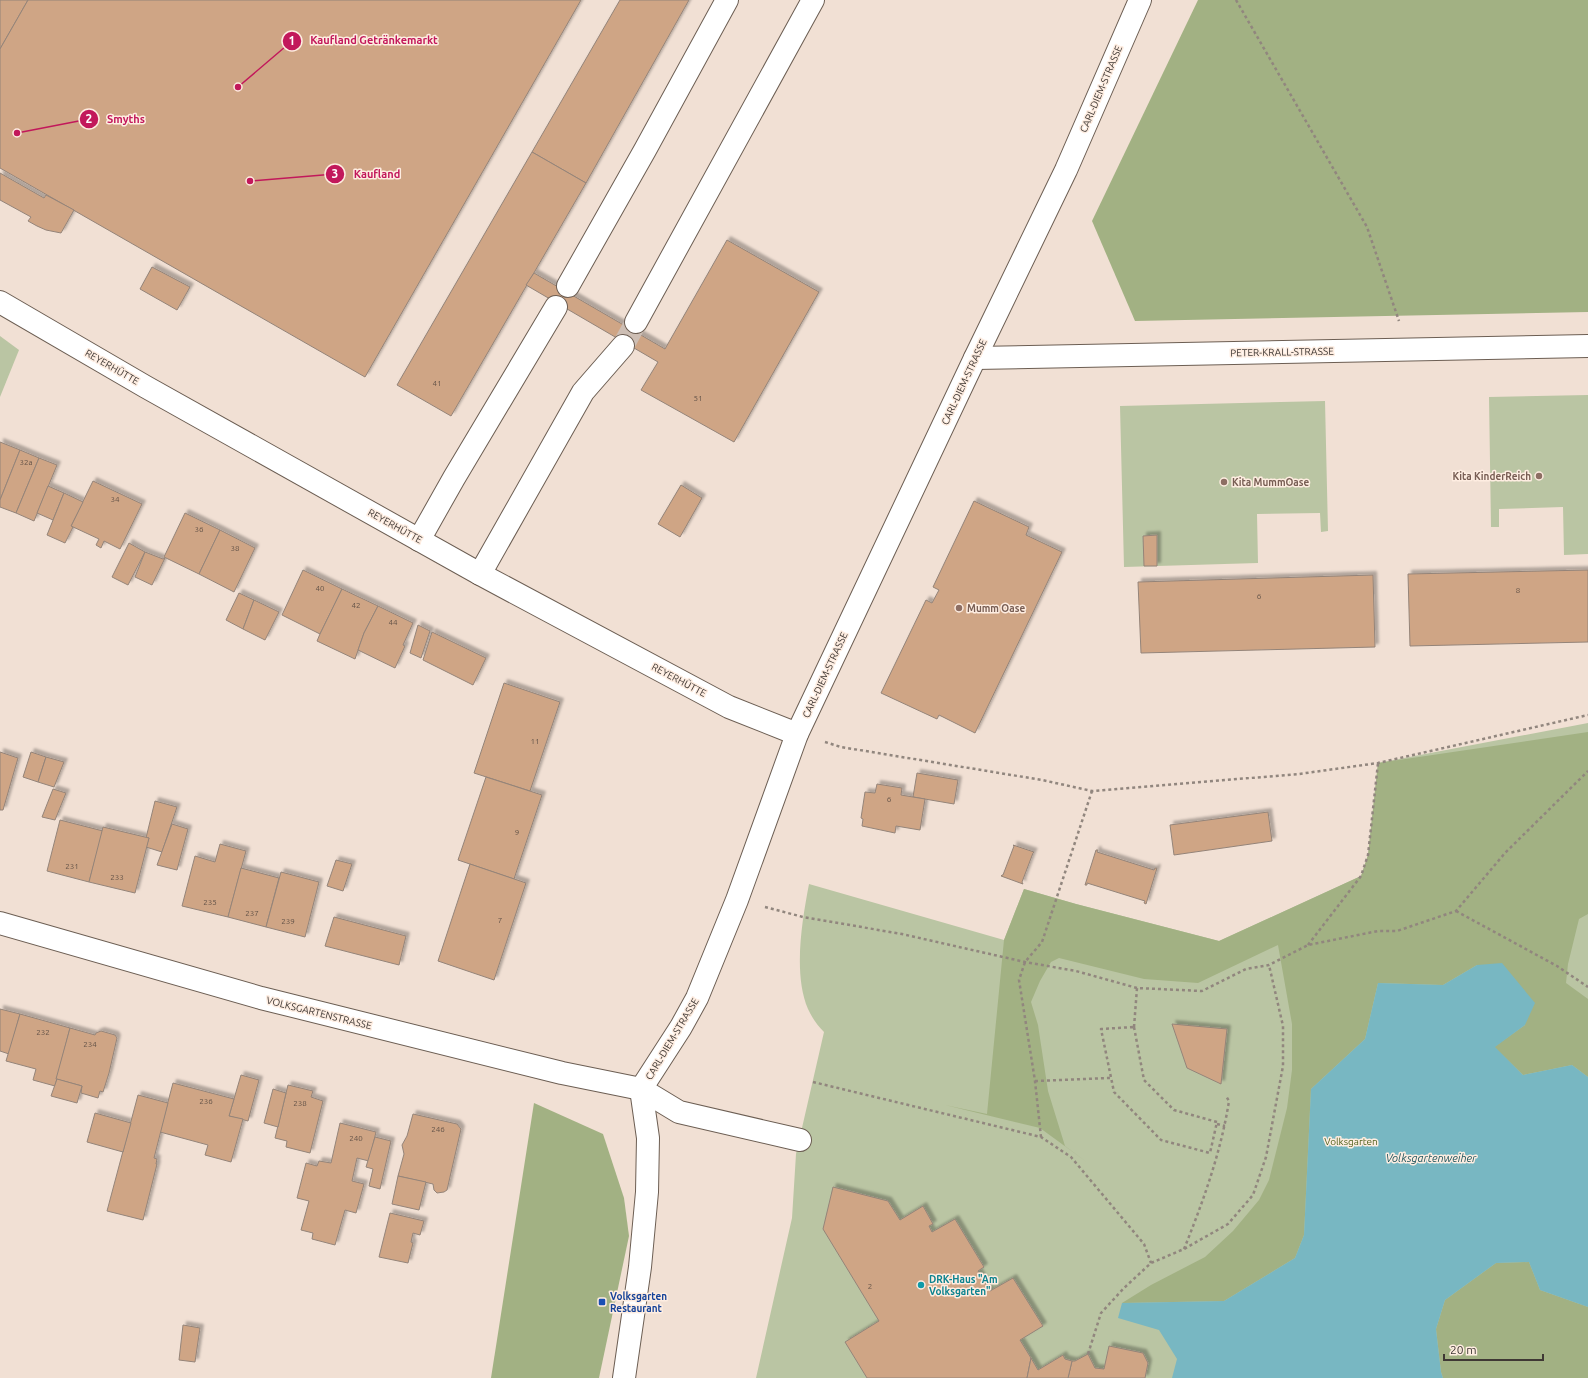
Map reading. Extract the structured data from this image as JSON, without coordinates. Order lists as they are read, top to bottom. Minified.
{"streets":{"street":["CARL-DIEM-STRASSE","PETER-KRALL-STRASSE","REYERHÜTTE","VOLKSGARTENSTRASSE"]},"crossings":[["CARL-DIEM-STRASSE","PETER-KRALL-STRASSE"],["CARL-DIEM-STRASSE","REYERHÜTTE"],["CARL-DIEM-STRASSE","VOLKSGARTENSTRASSE"]],"water":["Volksgartenweiher"],"parks":["Volksgarten"],"places":{"other":["Kaufland Getränkemarkt","Smyths","Kaufland","Kita KinderReich","Kita MummOase","Mumm Oase","DRK-Haus \"Am Volksgarten\""],"transit":["Volksgarten Restaurant"]},"house_numbers":["41","51","32a","34","36","38","40","8","6","42","44","11","6","9","231","233","235","237","7","239","232","234","236","238","246","240","2"],"scale_bar":"20 m"}
